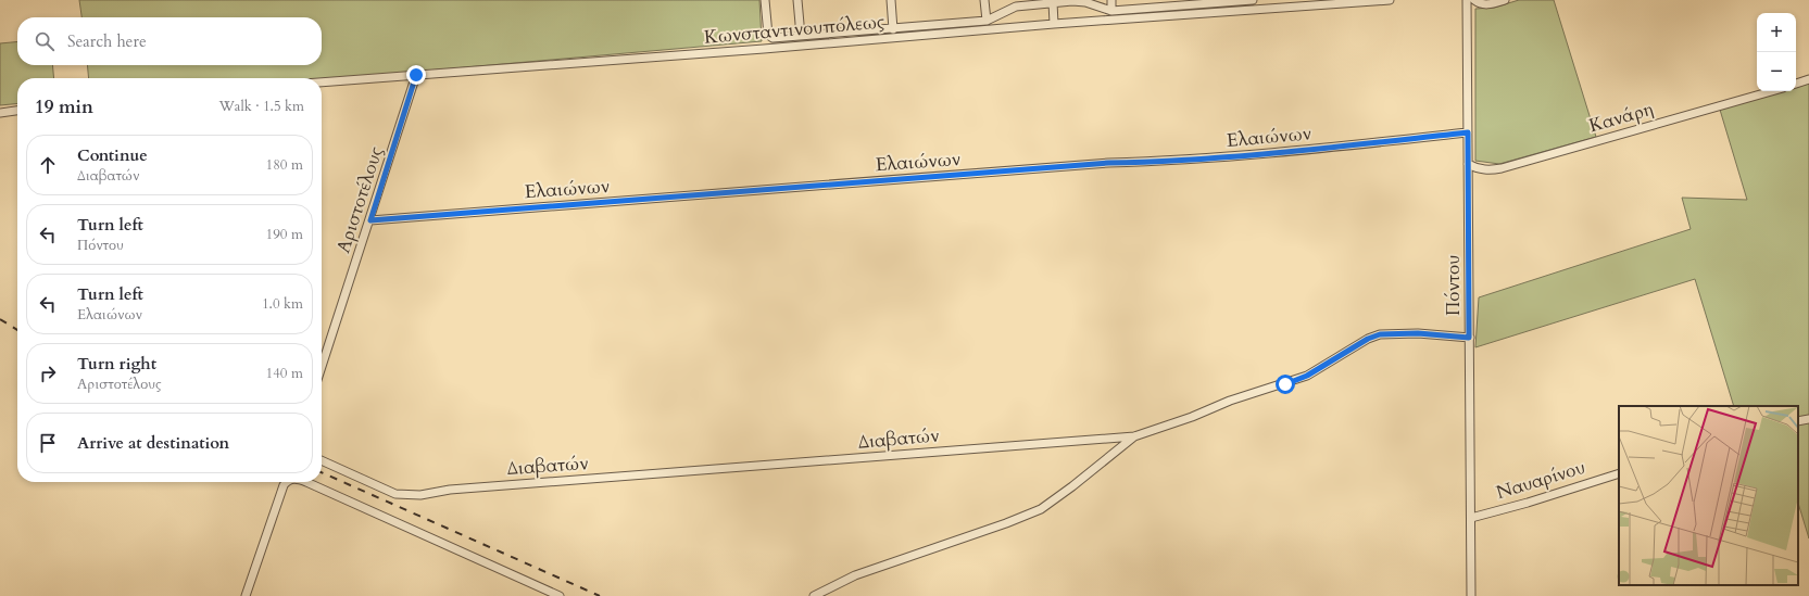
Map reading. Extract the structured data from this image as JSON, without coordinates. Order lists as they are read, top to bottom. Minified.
{"streets":{"street":["Κωνσταντινουπόλεως","Κανάρη","Ελαιώνων","Αριστοτέλους","Πόντου","Διαβατών","Ναυαρίνου"]},"crossings":[["Κωνσταντινουπόλεως","Αριστοτέλους"],["Κανάρη","Πόντου"],["Ελαιώνων","Αριστοτέλους"],["Ελαιώνων","Πόντου"],["Πόντου","Διαβατών"],["Πόντου","Ναυαρίνου"]],"page":{"map_buttons":["+","−"],"search":"Search here","heading":["19 min","Walk · 1.5 km"],"list":[["Continue","Διαβατών","180 m"],["Turn left","Πόντου","190 m"],["Turn left","Ελαιώνων","1.0 km"],["Turn right","Αριστοτέλους","140 m"],"Arrive at destination"]}}
